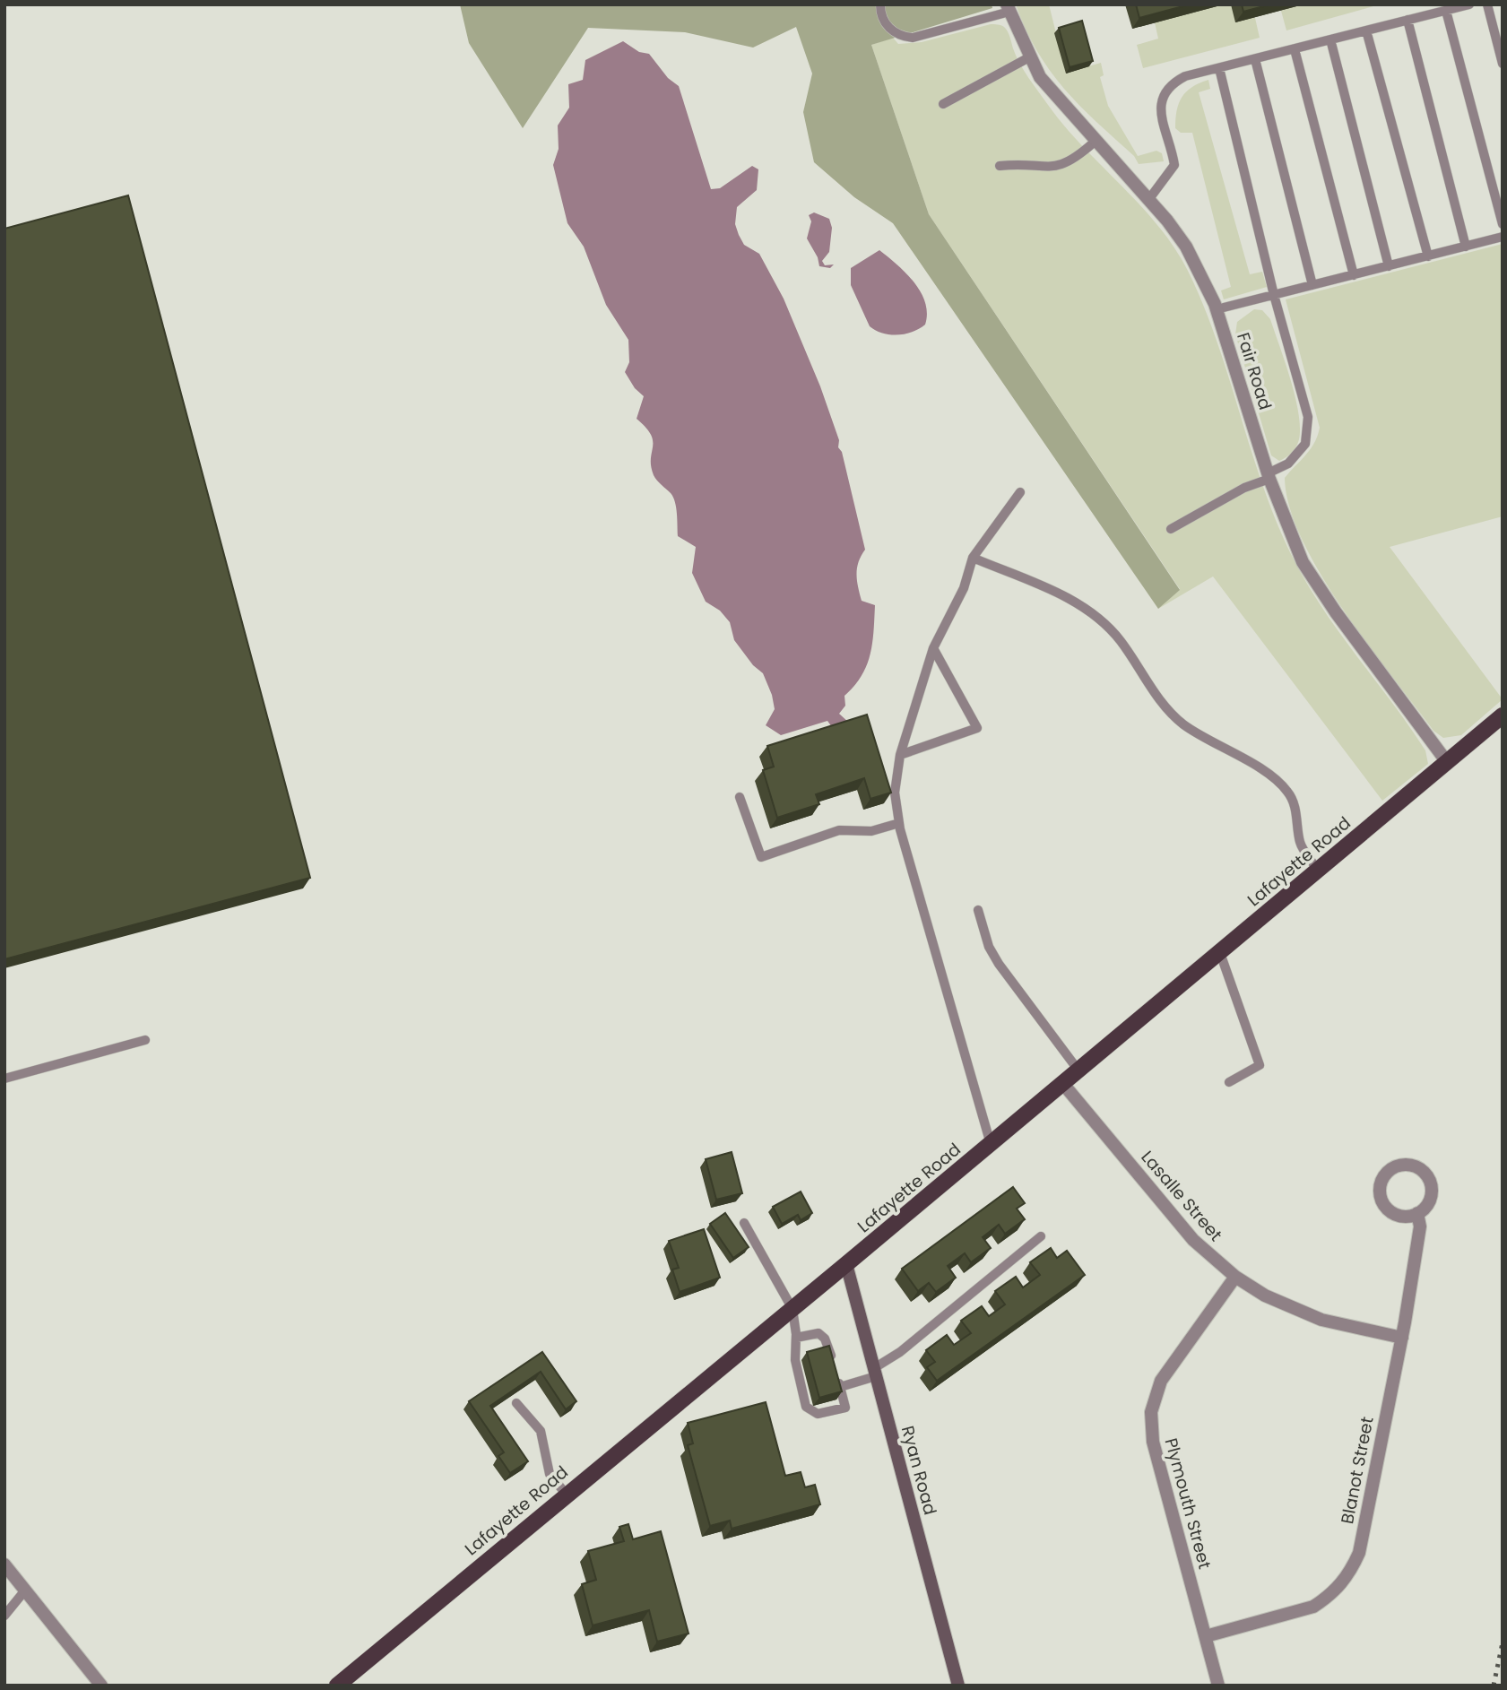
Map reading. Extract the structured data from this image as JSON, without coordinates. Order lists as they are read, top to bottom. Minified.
{"streets":{"main road":["Lafayette Road"],"street":["Fair Road","Lasalle Street","Ryan Road","Blanot Street","Plymouth Street"]},"crossings":[["Fair Road","Lafayette Road"],["Lafayette Road","Lasalle Street"],["Lafayette Road","Ryan Road"],["Lasalle Street","Blanot Street"],["Lasalle Street","Plymouth Street"],["Blanot Street","Plymouth Street"]]}
